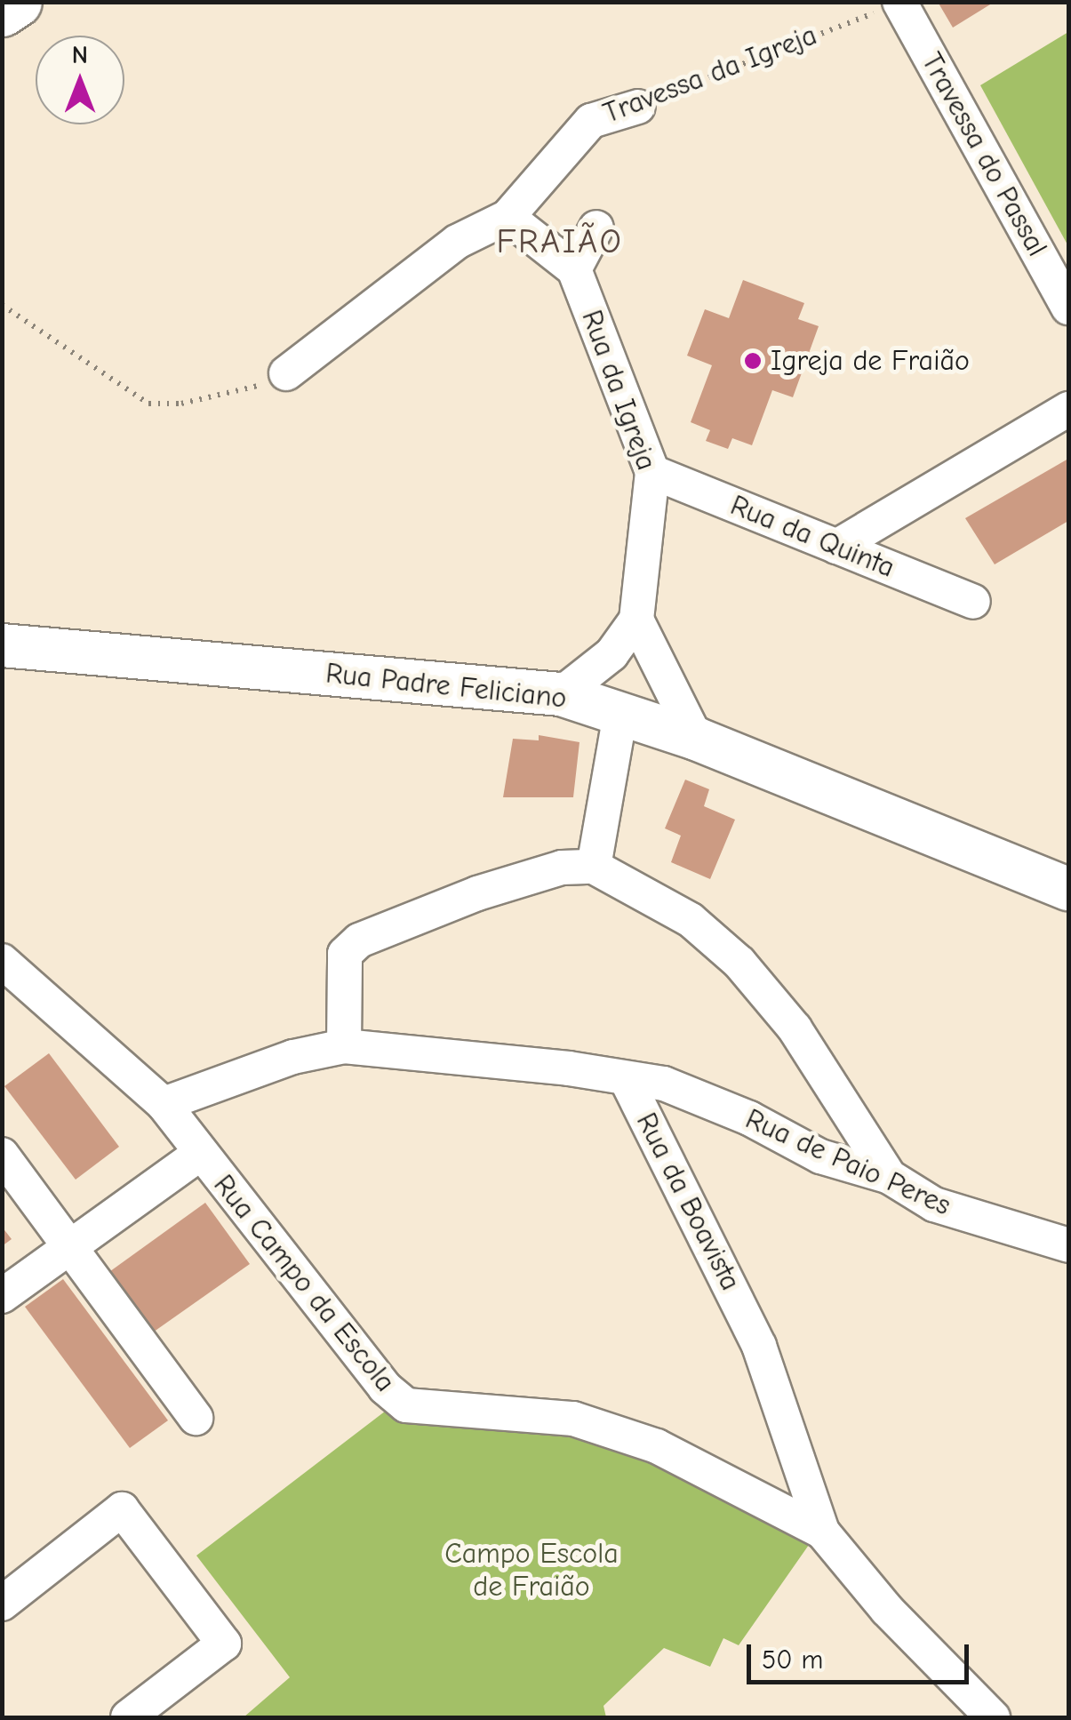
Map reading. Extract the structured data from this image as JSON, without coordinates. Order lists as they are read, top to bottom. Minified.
{"streets":{"street":["Travessa da Igreja","Travessa do Passal","Rua da Igreja","Rua da Quinta","Rua Padre Feliciano","Rua de Paio Peres","Rua da Boavista","Rua Campo da Escola"]},"crossings":[["Travessa da Igreja","Travessa do Passal"],["Rua da Igreja","Rua da Quinta"],["Rua de Paio Peres","Rua da Boavista"],["Rua da Boavista","Rua Campo da Escola"]],"districts":["FRAIÃO"],"parks":["Campo Escola de Fraião"],"places":["Igreja de Fraião"],"scale_bar":"50 m","north":"top"}
